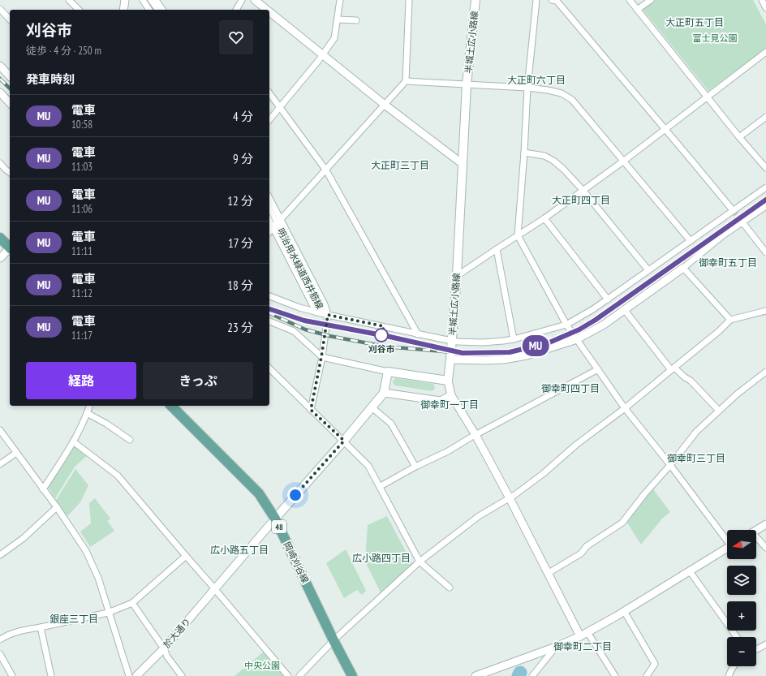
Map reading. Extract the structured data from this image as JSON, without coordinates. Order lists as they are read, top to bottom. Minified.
{"streets":{"main road":["半城土広小路線","48","岡崎刈谷線"],"street":["明治用水緑道西井筋線","於大通り"]},"crossings":[["岡崎刈谷線","於大通り"]],"districts":["大正町五丁目","大正町六丁目","大正町三丁目","大正町四丁目","御幸町五丁目","御幸町四丁目","御幸町一丁目","御幸町三丁目","広小路五丁目","広小路四丁目","銀座三丁目","御幸町二丁目"],"parks":["富士見公園","中央公園"],"places":["刈谷市"],"north":"left","page":{"on_map":"MU","heading":[["刈谷市","徒歩 · 4 分 · 250 m"],"発車時刻"],"list":[{"mark":"MU","name":"電車","note":"10:58","value":"4 分"},{"mark":"MU","name":"電車","note":"11:03","value":"9 分"},{"mark":"MU","name":"電車","note":"11:06","value":"12 分"},{"mark":"MU","name":"電車","note":"11:11","value":"17 分"},{"mark":"MU","name":"電車","note":"11:12","value":"18 分"},{"mark":"MU","name":"電車","note":"11:17","value":"23 分"}],"buttons":["経路","きっぷ"],"map_buttons":["+","−"]}}
